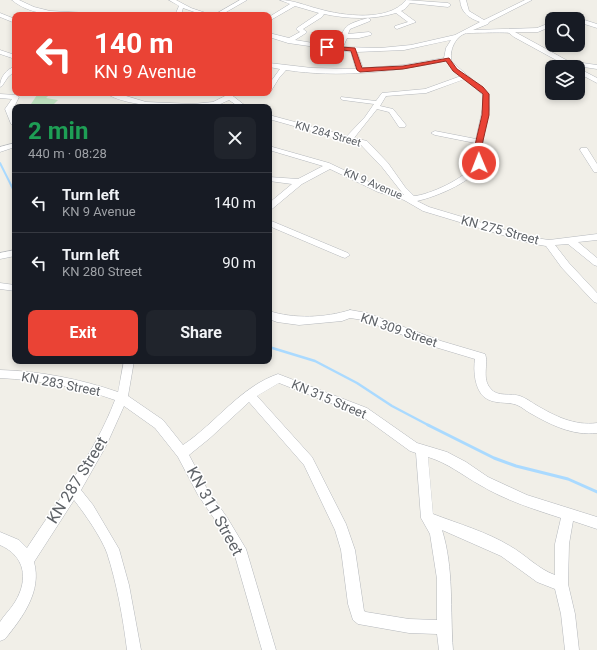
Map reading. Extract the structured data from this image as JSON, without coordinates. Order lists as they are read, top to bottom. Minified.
{"streets":{"street":["KN 284 Street","KN 9 Avenue","KN 275 Street","KN 309 Street","KN 283 Street","KN 315 Street","KN 287 Street","KN 311 Street"]},"crossings":[["KN 284 Street","KN 9 Avenue"],["KN 284 Street","KN 275 Street"],["KN 9 Avenue","KN 275 Street"],["KN 283 Street","KN 287 Street"],["KN 283 Street","KN 311 Street"],["KN 315 Street","KN 311 Street"],["KN 287 Street","KN 311 Street"]],"page":{"turn":["140 m","KN 9 Avenue"],"heading":["2 min","440 m · 08:28"],"list":[{"name":"Turn left","note":"KN 9 Avenue","value":"140 m"},{"name":"Turn left","note":"KN 280 Street","value":"90 m"}],"buttons":["Exit","Share"]}}
